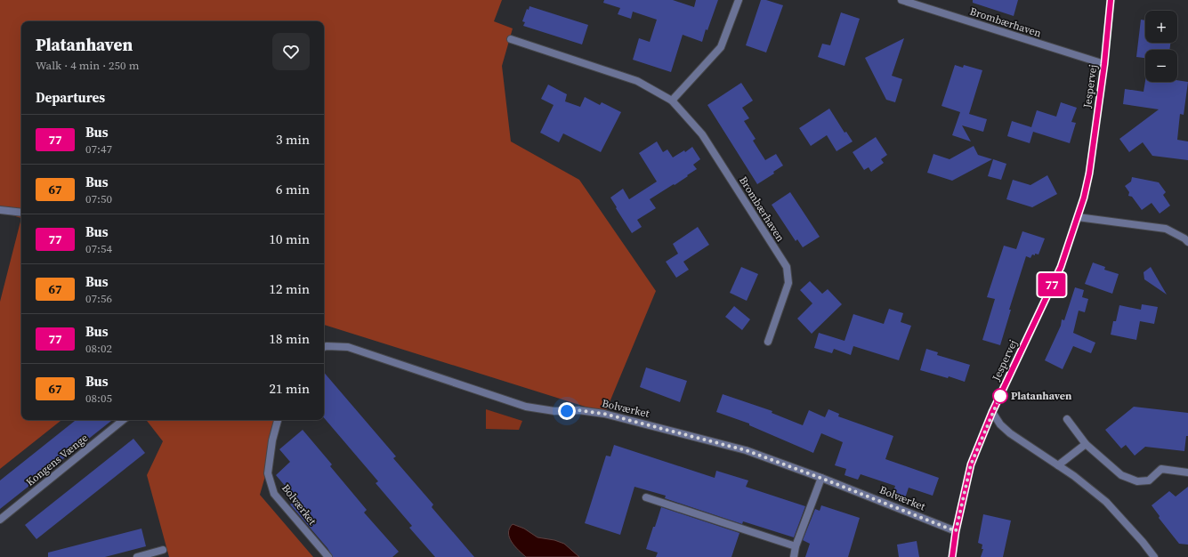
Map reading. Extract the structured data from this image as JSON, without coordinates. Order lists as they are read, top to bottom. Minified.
{"streets":{"street":["Brombærhaven","Jespervej","Bolværket","Kongens Vænge"]},"crossings":[["Brombærhaven","Jespervej"],["Jespervej","Bolværket"]],"places":["Platanhaven"],"lines":["bus line 77"],"page":{"on_map":"77","map_buttons":["+","−"],"heading":[["Platanhaven","Walk · 4 min · 250 m"],"Departures"],"list":[{"mark":"77","name":"Bus","note":"07:47","value":"3 min"},{"mark":"67","name":"Bus","note":"07:50","value":"6 min"},{"mark":"77","name":"Bus","note":"07:54","value":"10 min"},{"mark":"67","name":"Bus","note":"07:56","value":"12 min"},{"mark":"77","name":"Bus","note":"08:02","value":"18 min"},{"mark":"67","name":"Bus","note":"08:05","value":"21 min"}]}}
